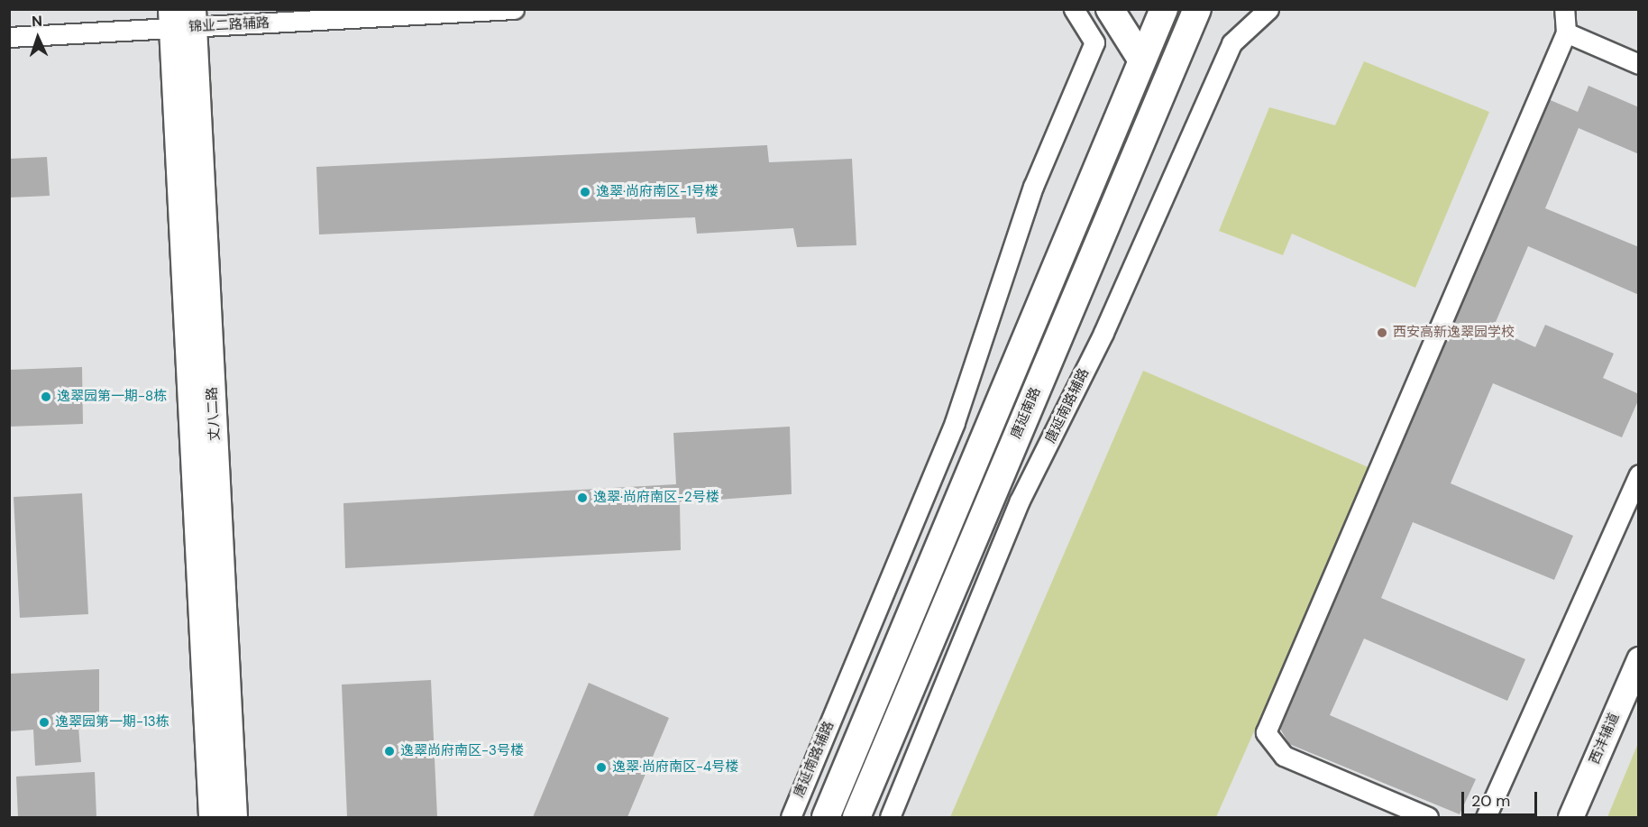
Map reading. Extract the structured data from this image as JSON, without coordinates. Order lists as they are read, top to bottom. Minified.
{"streets":{"main road":["唐延南路"],"street":["锦业二路辅路","唐延南路辅路","丈八二路","西沣辅道"]},"crossings":[["锦业二路辅路","丈八二路"]],"places":["逸翠·尚府南区-1号楼","西安高新逸翠园学校","逸翠园第一期-8栋","逸翠·尚府南区-2号楼","逸翠园第一期-13栋","逸翠尚府南区-3号楼","逸翠·尚府南区-4号楼"],"scale_bar":"20 m","north":"top"}
